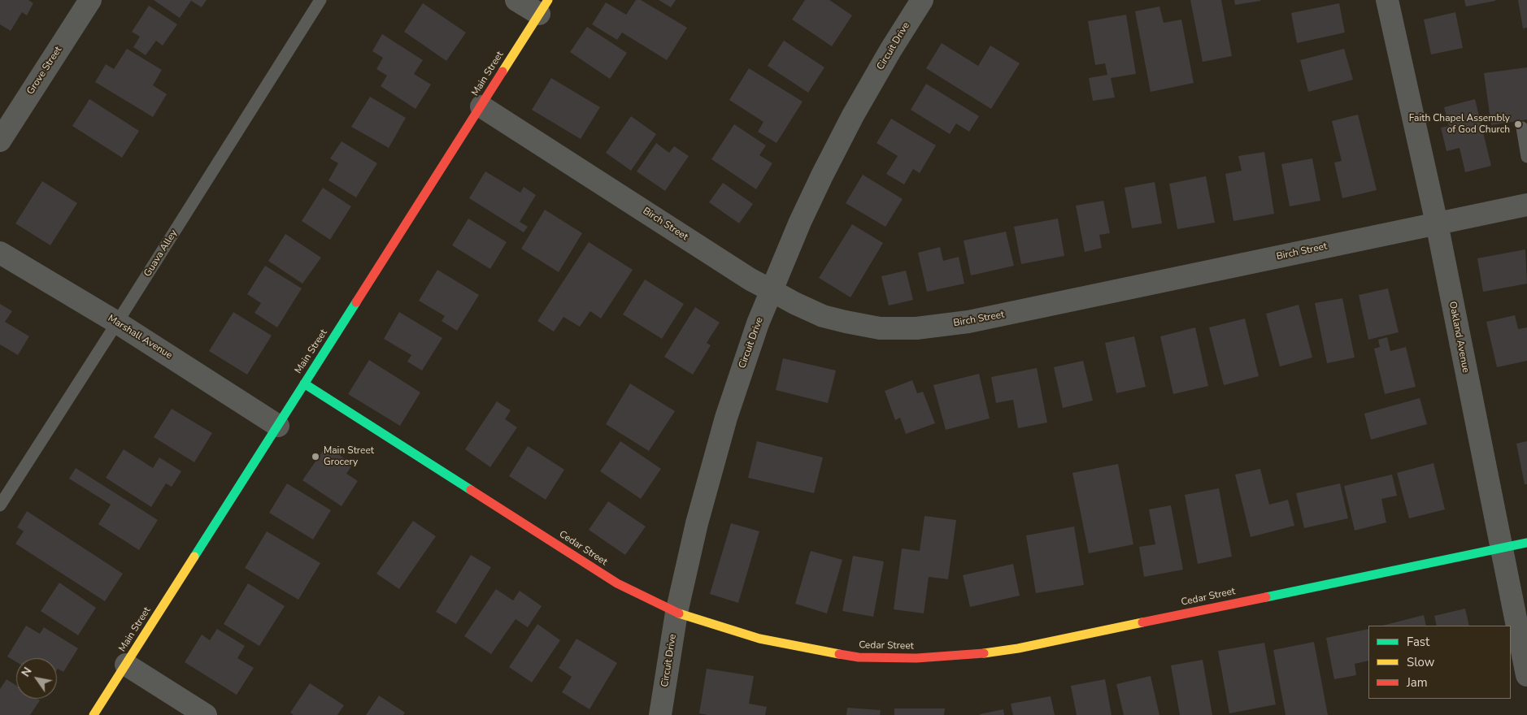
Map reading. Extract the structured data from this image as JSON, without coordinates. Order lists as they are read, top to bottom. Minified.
{"streets":{"street":["Circuit Drive","Grove Street","Main Street","Birch Street","Marshall Avenue","Oakland Avenue","Cedar Street"],"lane":["Guava Alley"]},"crossings":[["Circuit Drive","Birch Street"],["Circuit Drive","Cedar Street"],["Main Street","Birch Street"],["Main Street","Marshall Avenue"],["Main Street","Cedar Street"],["Birch Street","Oakland Avenue"],["Guava Alley","Marshall Avenue"],["Oakland Avenue","Cedar Street"]],"places":["Faith Chapel Assembly of God Church","Main Street Grocery"],"legend":["Fast","Slow","Jam"],"north":"top left"}
